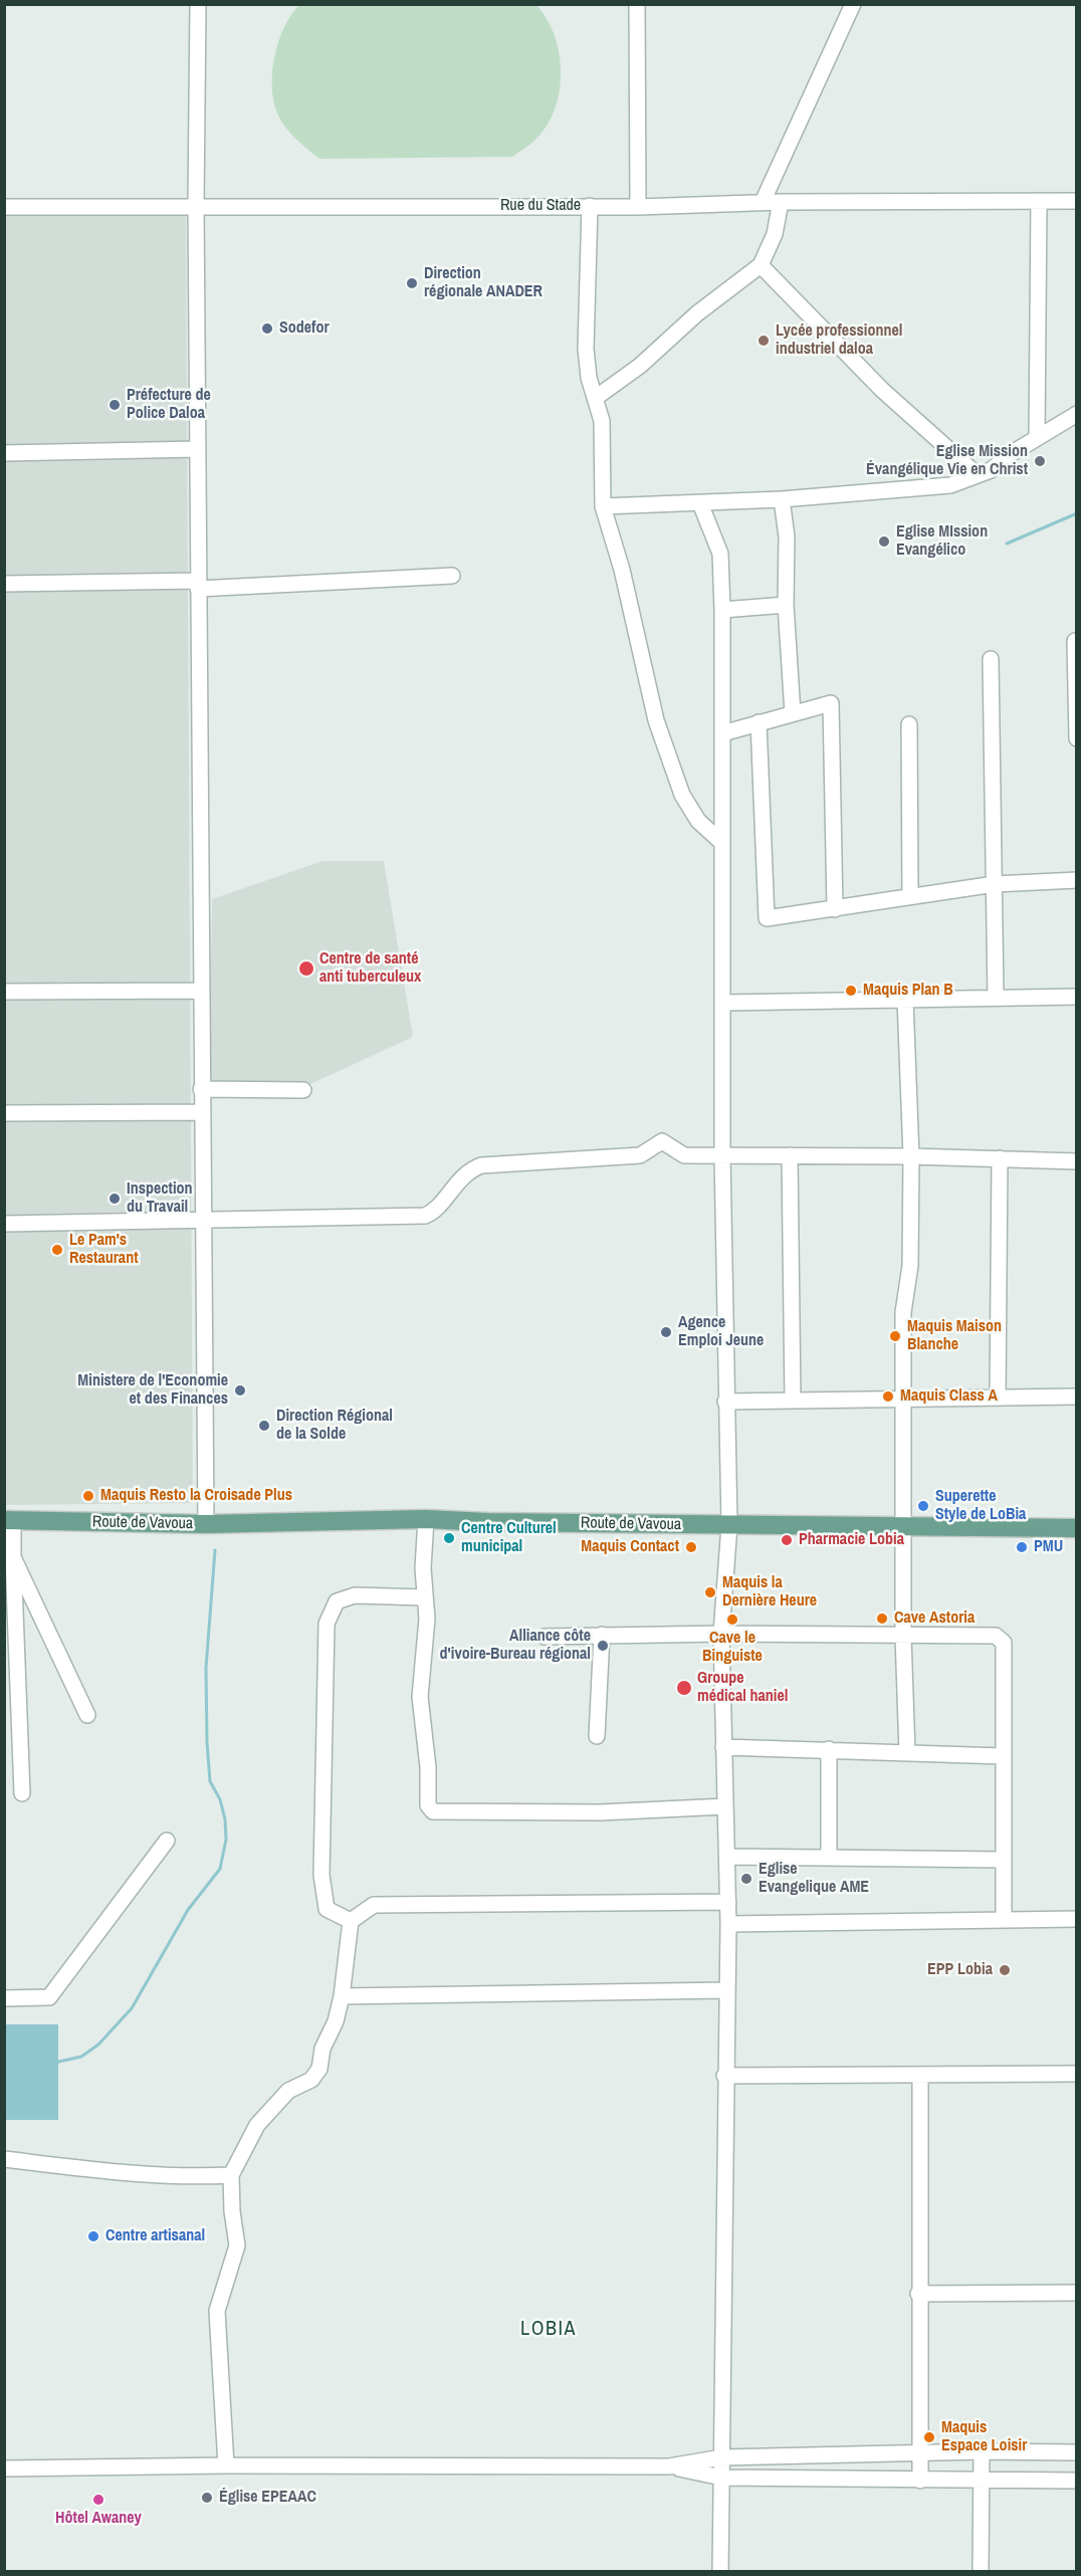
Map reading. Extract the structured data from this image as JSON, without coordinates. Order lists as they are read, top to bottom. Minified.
{"streets":{"main road":["Route de Vavoua"],"street":["Rue du Stade"]},"districts":["LOBIA"],"places":["Direction régionale ANADER","Sodefor","Lycée professionnel industriel daloa","Préfecture de Police Daloa","Eglise Mission Évangélique Vie en Christ","Eglise MIssion Evangélico","Centre de santé anti tuberculeux","Maquis Plan B","Inspection du Travail","Le Pam's Restaurant","Agence Emploi Jeune","Maquis Maison Blanche","Ministere de l'Economie et des Finances","Maquis Class A","Direction Régional de la Solde","Maquis Resto la Croisade Plus","Superette Style de LoBia","Centre Culturel municipal","Pharmacie Lobia","Maquis Contact","PMU","Maquis la Dernière Heure","Cave Astoria","Cave le Binguiste","Alliance côte d'ivoire-Bureau régional","Groupe médical haniel","Eglise Evangelique AME","EPP Lobia","Centre artisanal","Maquis Espace Loisir","Église EPEAAC","Hôtel Awaney"]}
